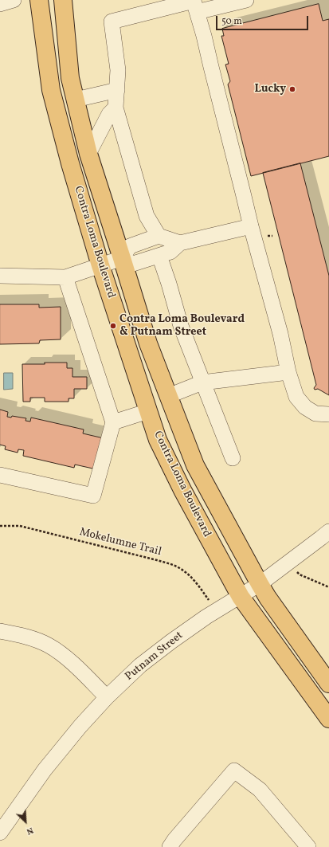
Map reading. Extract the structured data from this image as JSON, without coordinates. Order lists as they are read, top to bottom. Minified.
{"streets":{"main road":["Contra Loma Boulevard"],"street":["Putnam Street"],"path":["Mokelumne Trail"]},"crossings":[["Contra Loma Boulevard","Putnam Street"],["Mokelumne Trail","Putnam Street"]],"places":["Lucky","Contra Loma Boulevard & Putnam Street"],"scale_bar":"50 m","north":"bottom right"}
